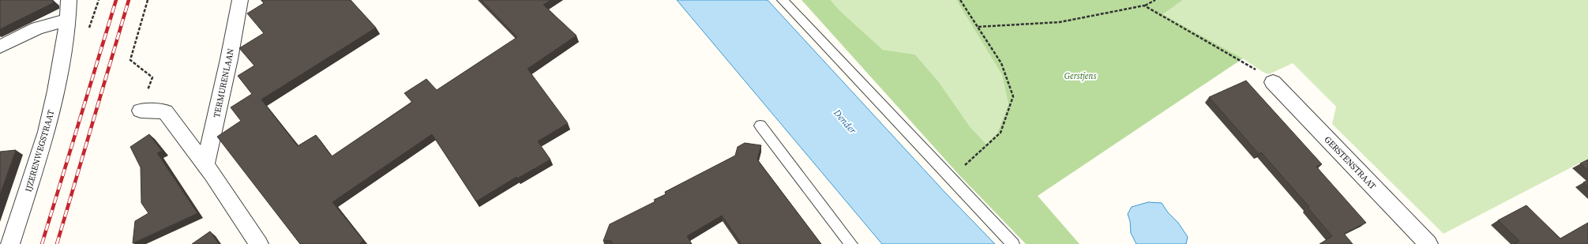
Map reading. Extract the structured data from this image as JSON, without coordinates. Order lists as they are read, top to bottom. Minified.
{"streets":{"street":["TERMURENLAAN","IJZERENWEGSTRAAT","GERSTENSTRAAT"]},"water":["Dender"],"parks":["Gerstjens"]}
